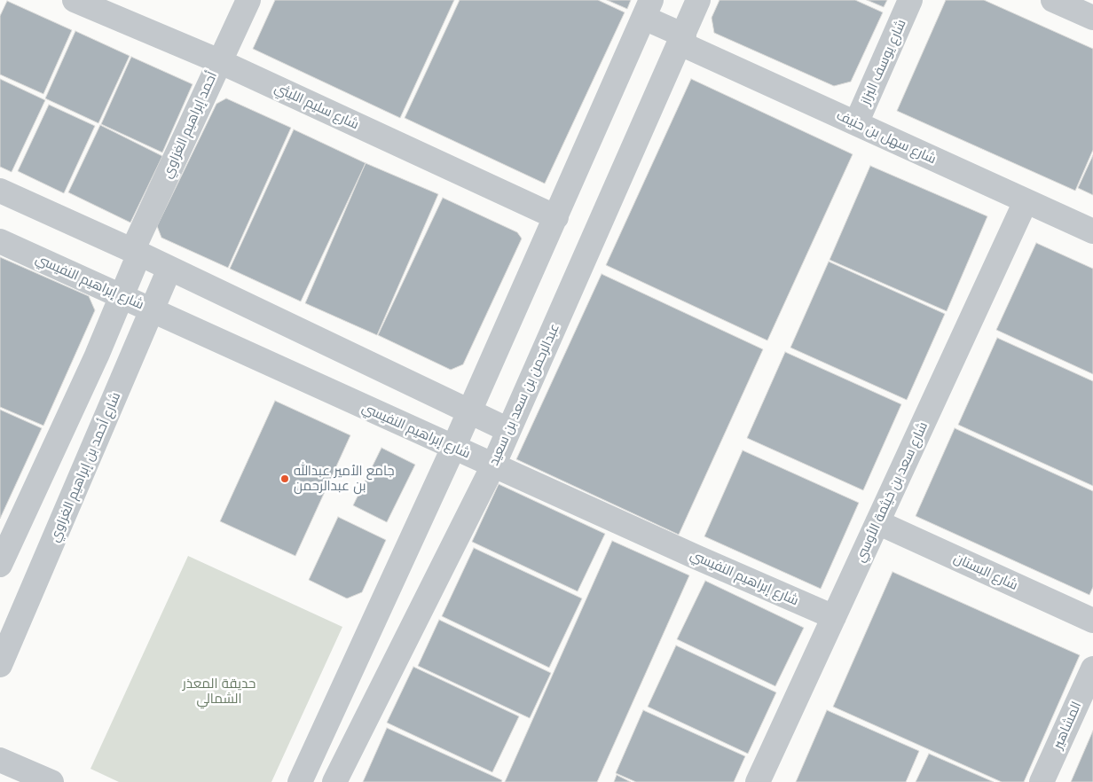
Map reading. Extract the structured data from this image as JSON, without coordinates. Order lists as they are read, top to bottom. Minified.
{"streets":{"street":["شارع يوسف البزاز","شارع سليم الليثي","أحمد إبراهيم الغزاوي","شارع سهل بن حنيف","شارع إبراهيم النفيسي","عبدالرحمن بن سعد بن سعيد","شارع أحمد بن إبراهيم الغزاوي","شارع سعد بن خيثمة الأوسي","شارع البستان","المشاهير"]},"crossings":[["شارع يوسف البزاز","شارع سهل بن حنيف"],["شارع سليم الليثي","أحمد إبراهيم الغزاوي"],["شارع سهل بن حنيف","عبدالرحمن بن سعد بن سعيد"],["شارع سهل بن حنيف","شارع سعد بن خيثمة الأوسي"],["شارع إبراهيم النفيسي","عبدالرحمن بن سعد بن سعيد"],["شارع إبراهيم النفيسي","شارع أحمد بن إبراهيم الغزاوي"],["شارع إبراهيم النفيسي","شارع سعد بن خيثمة الأوسي"],["شارع سعد بن خيثمة الأوسي","شارع البستان"]],"parks":["حديقة المعذر الشمالي"],"places":["جامع الأمير عبدالله بن عبدالرحمن"]}
